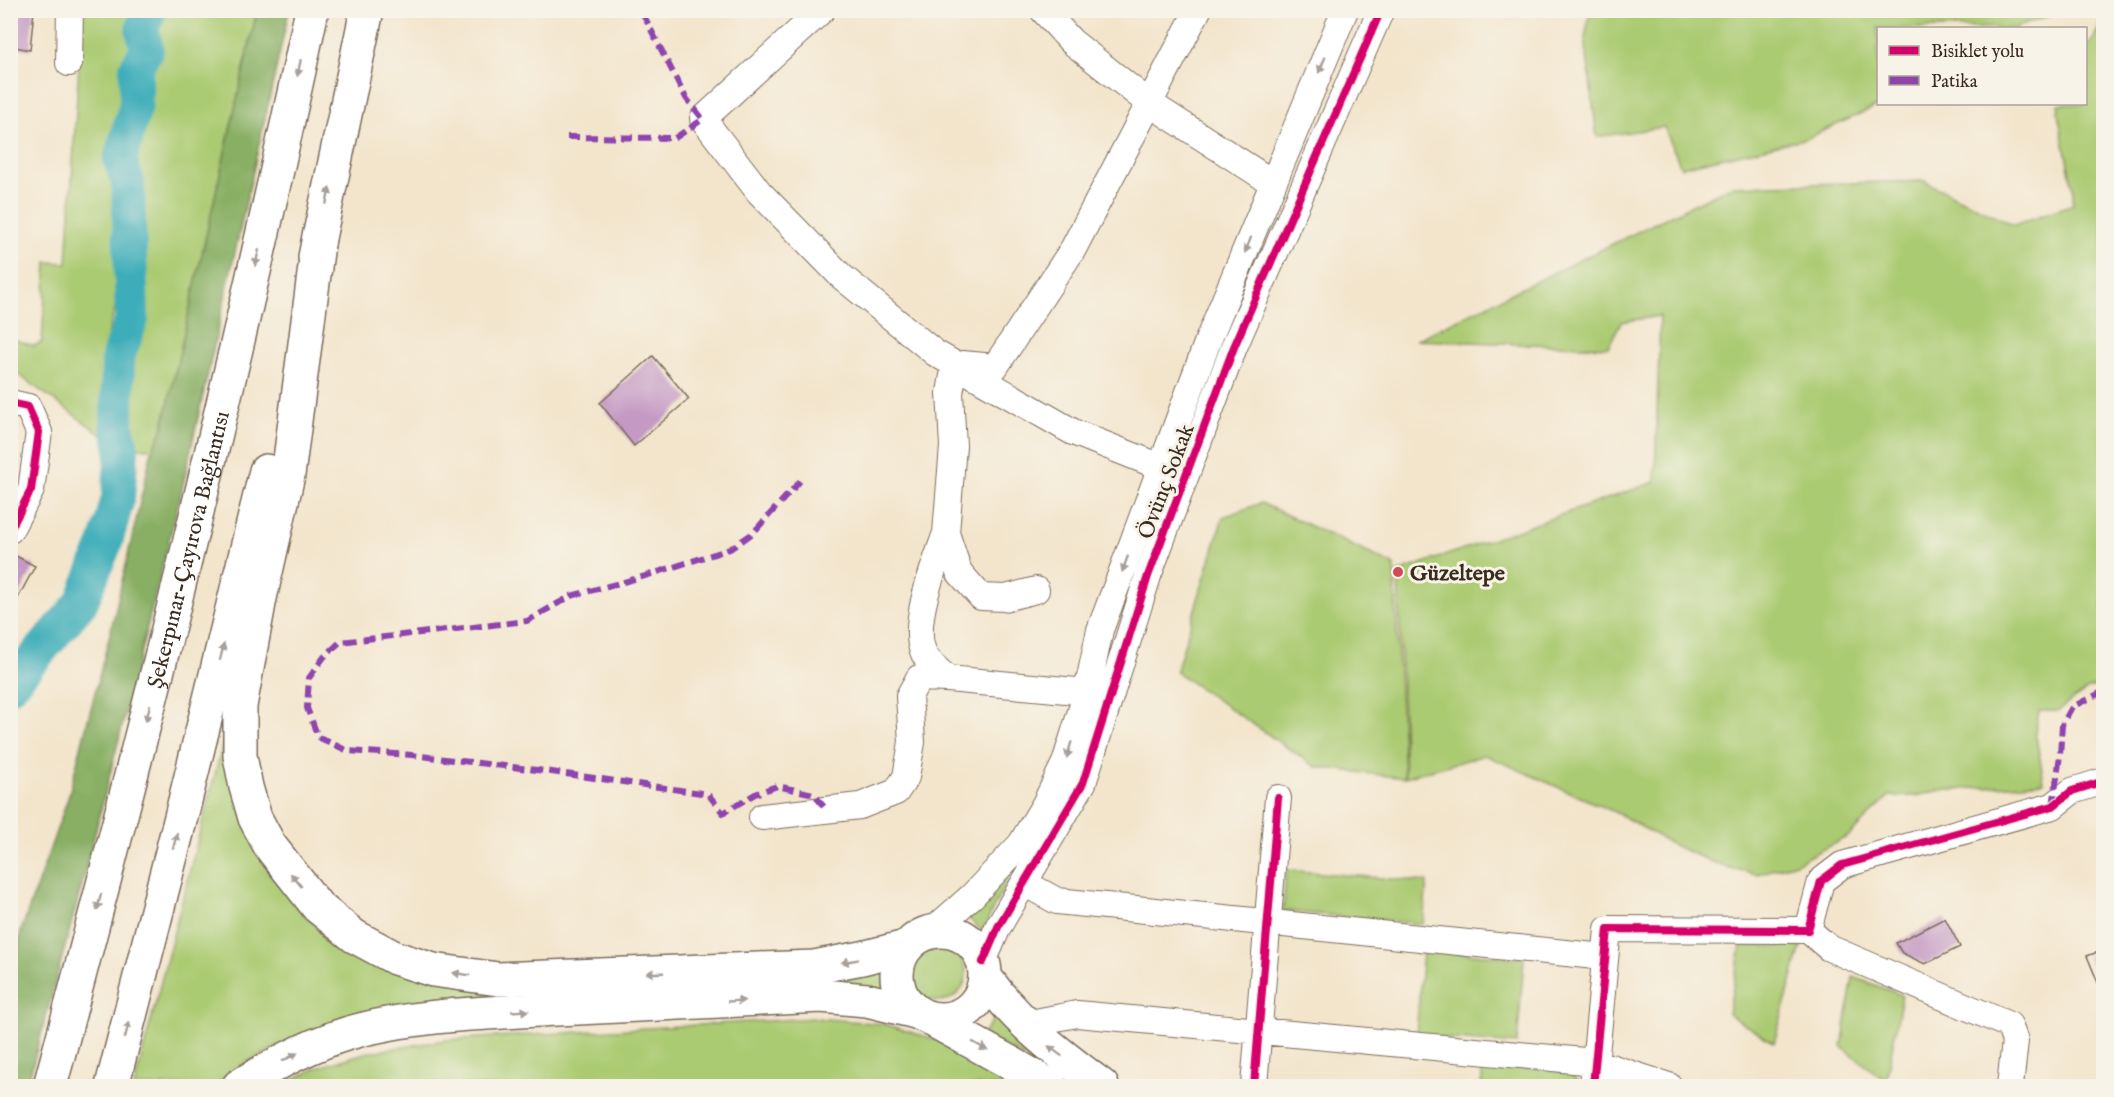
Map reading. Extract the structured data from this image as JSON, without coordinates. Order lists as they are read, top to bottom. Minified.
{"streets":{"main road":["Şekerpınar-Çayırova Bağlantısı"],"street":["Övünç Sokak"]},"places":["Güzeltepe"],"legend":["Bisiklet yolu","Patika"]}
